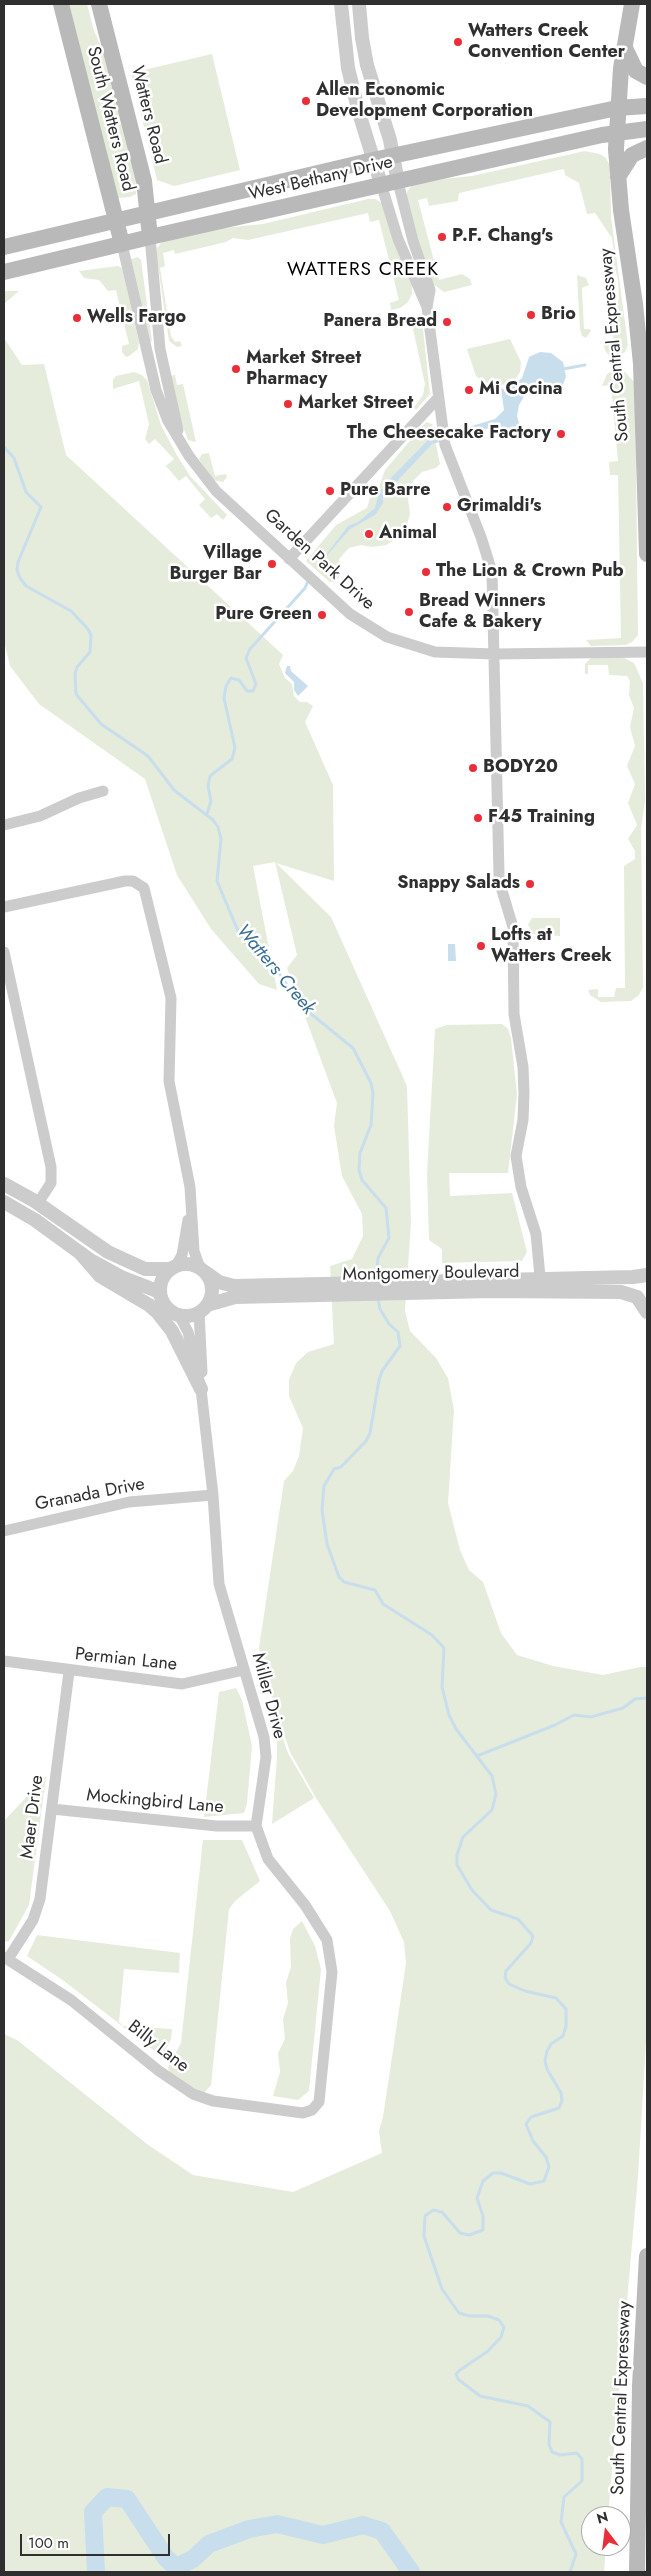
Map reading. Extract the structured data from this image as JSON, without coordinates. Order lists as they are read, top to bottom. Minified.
{"streets":{"main road":["Watters Road","South Watters Road","West Bethany Drive","South Central Expressway"],"street":["Garden Park Drive","Montgomery Boulevard","Granada Drive","Permian Lane","Miller Drive","Mockingbird Lane","Maer Drive","Billy Lane"]},"crossings":[["Watters Road","West Bethany Drive"],["Watters Road","Garden Park Drive"],["South Watters Road","West Bethany Drive"],["South Watters Road","Garden Park Drive"],["West Bethany Drive","South Central Expressway"],["West Bethany Drive","Garden Park Drive"],["Montgomery Boulevard","Miller Drive"],["Granada Drive","Miller Drive"],["Permian Lane","Miller Drive"],["Permian Lane","Maer Drive"],["Miller Drive","Mockingbird Lane"],["Miller Drive","Billy Lane"],["Mockingbird Lane","Maer Drive"],["Maer Drive","Billy Lane"]],"districts":["WATTERS CREEK"],"water":["Watters Creek"],"places":["Watters Creek Convention Center","Allen Economic Development Corporation","P.F. Chang's","Brio","Wells Fargo","Panera Bread","Market Street Pharmacy","Mi Cocina","Market Street","The Cheesecake Factory","Pure Barre","Grimaldi's","Animal","Village Burger Bar","The Lion & Crown Pub","Bread Winners Cafe & Bakery","Pure Green","BODY20","F45 Training","Snappy Salads","Lofts at Watters Creek"],"scale_bar":"100 m","north":"top"}
